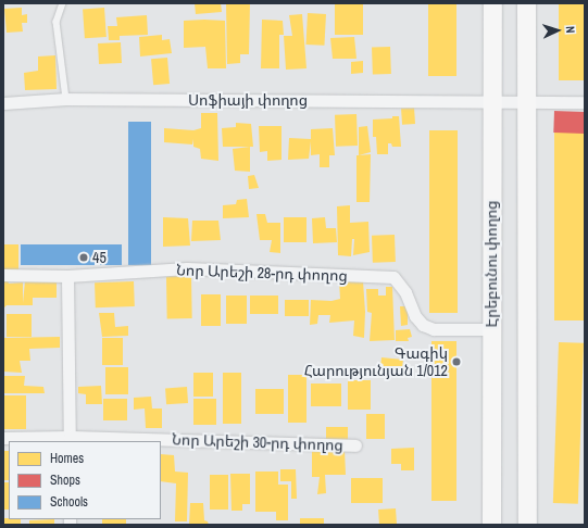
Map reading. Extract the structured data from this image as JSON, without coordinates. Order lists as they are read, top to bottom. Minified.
{"streets":{"main road":["Էրեբունու փողոց"],"street":["Սոֆիայի փողոց","Նոր Արեշի 28-րդ փողոց","Նոր Արեշի 30-րդ փողոց"]},"crossings":[["Սոֆիայի փողոց","Էրեբունու փողոց"],["Էրեբունու փողոց","Նոր Արեշի 28-րդ փողոց"]],"places":["45","Գագիկ Հարությունյան 1/012"],"legend":["Homes","Shops","Schools"],"north":"right"}
